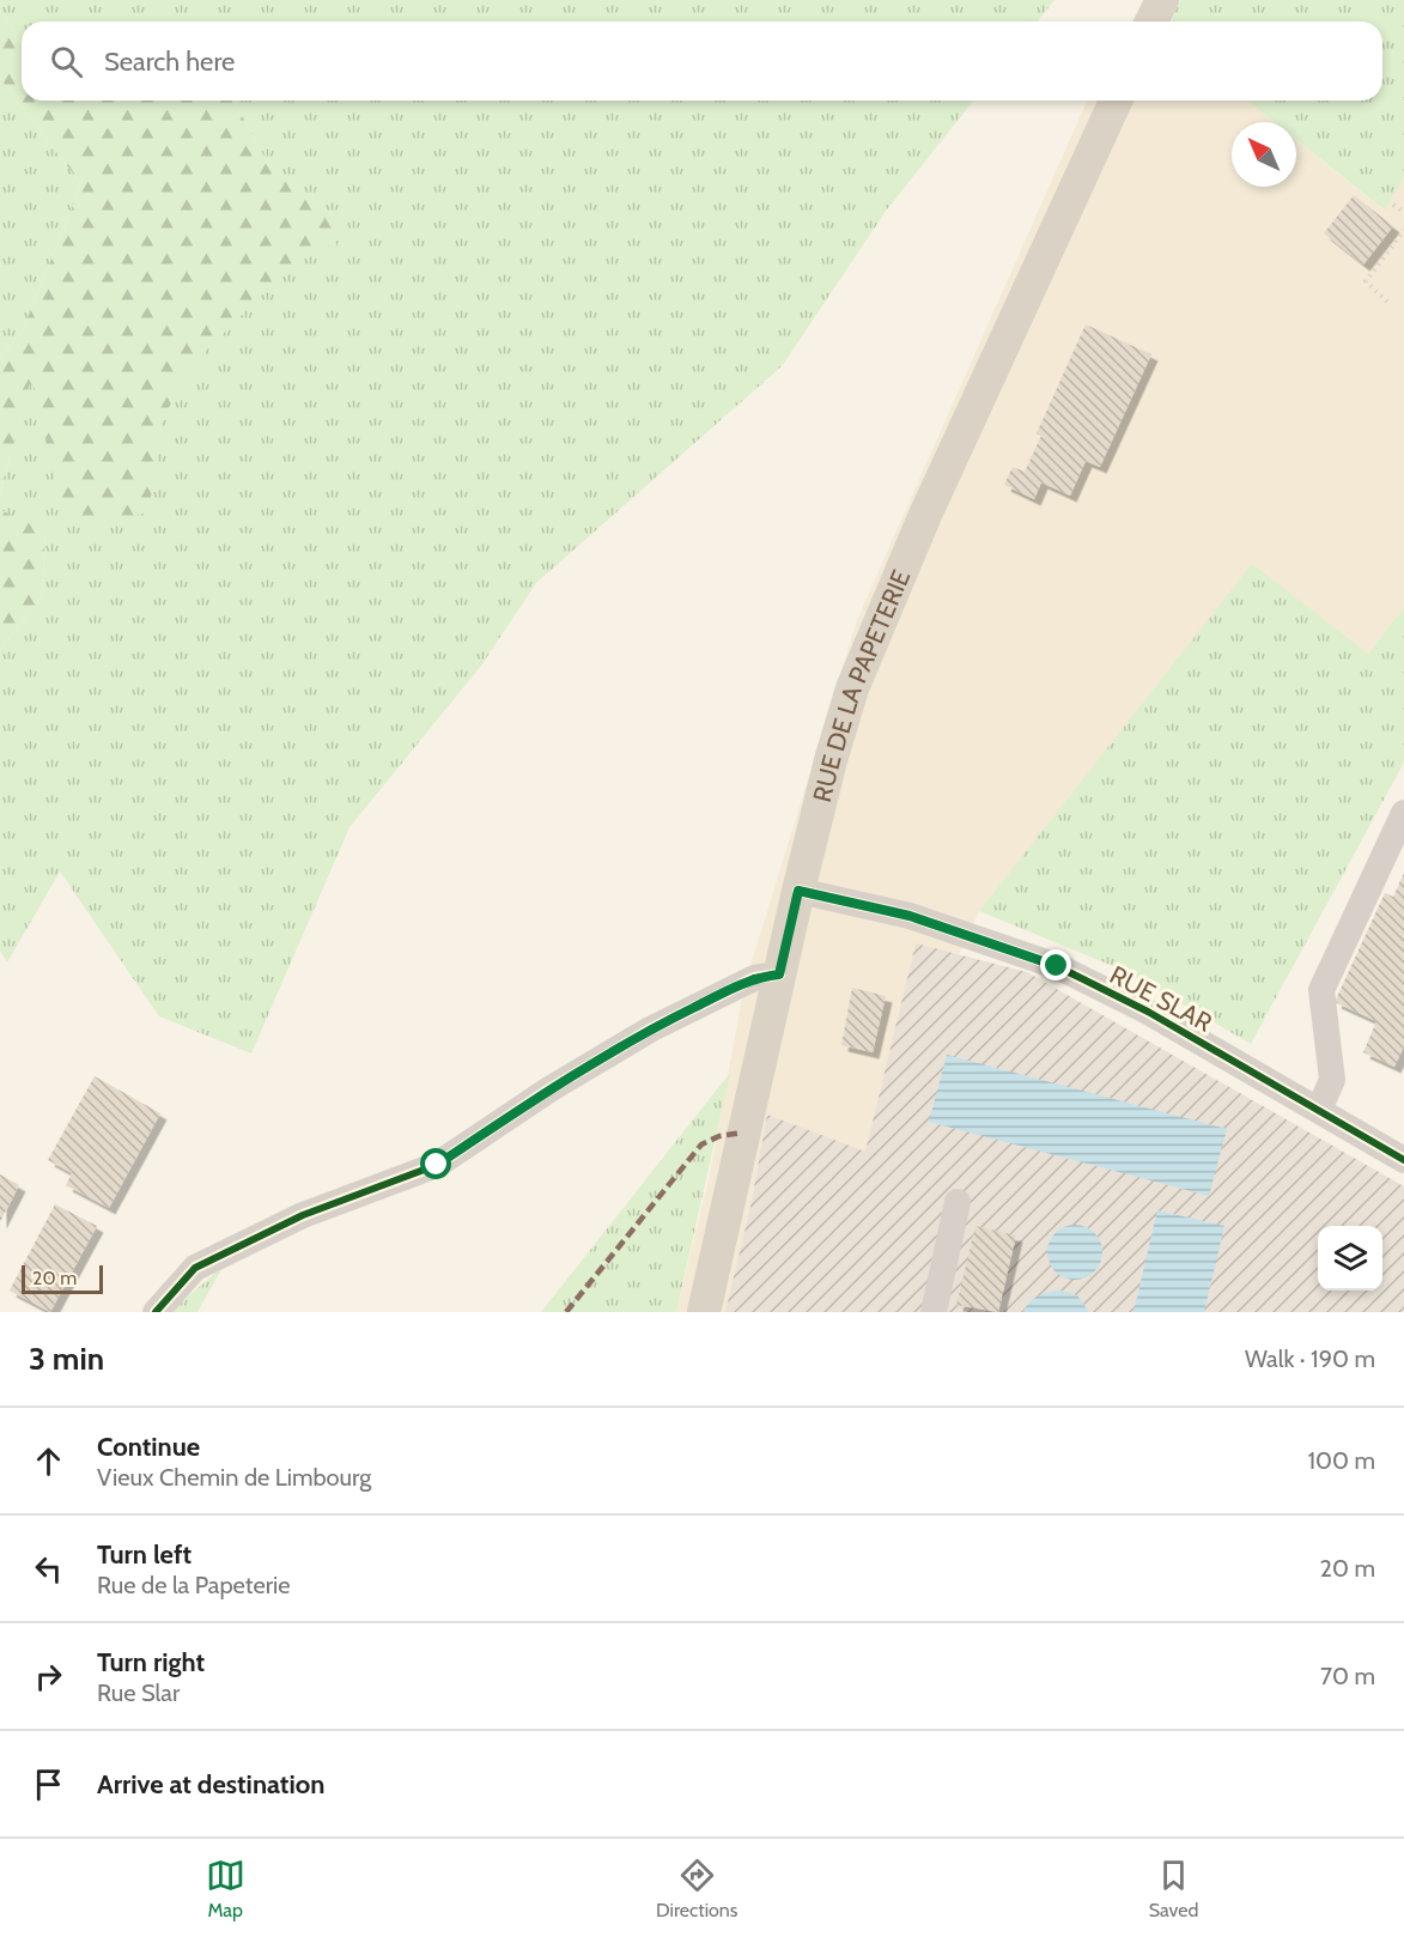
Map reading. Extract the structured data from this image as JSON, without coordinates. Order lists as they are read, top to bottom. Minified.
{"streets":{"main road":["RUE DE LA PAPETERIE"],"street":["RUE SLAR"]},"crossings":[["RUE DE LA PAPETERIE","RUE SLAR"]],"scale_bar":"20 m","north":"top left","page":{"search":"Search here","scale":"20 m","heading":["3 min","Walk · 190 m"],"list":[["Continue","Vieux Chemin de Limbourg","100 m"],["Turn left","Rue de la Papeterie","20 m"],["Turn right","Rue Slar","70 m"],"Arrive at destination"],"nav":["Map","Directions","Saved"]}}
